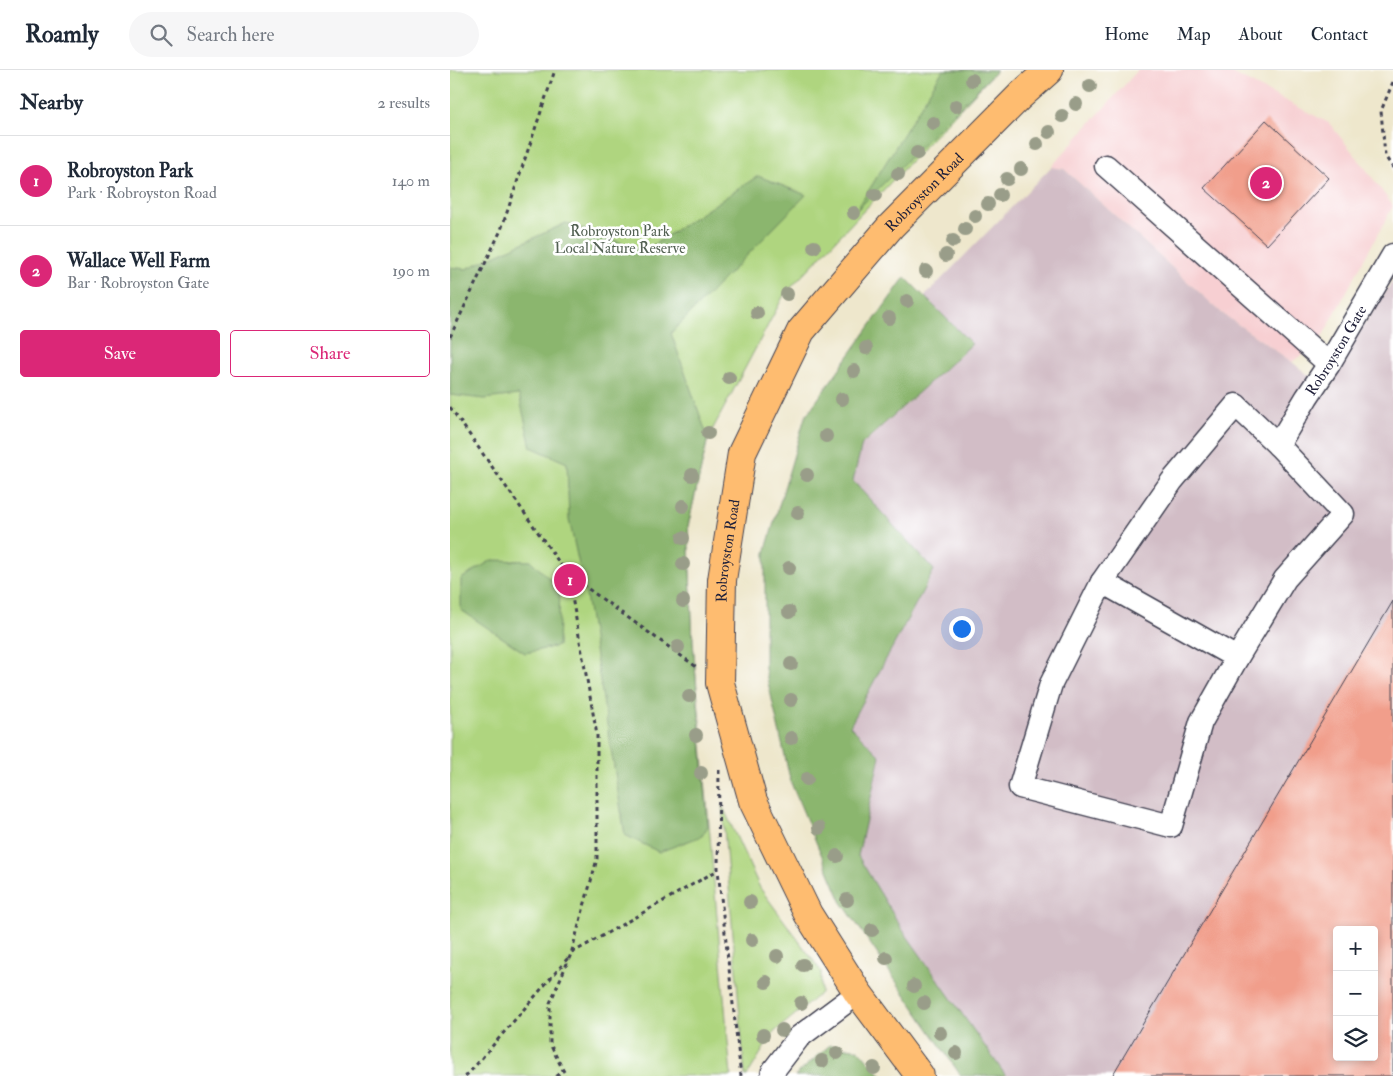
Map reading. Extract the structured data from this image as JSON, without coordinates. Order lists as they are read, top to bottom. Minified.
{"streets":{"main road":["Robroyston Road"],"street":["Robroyston Gate"]},"parks":["Robroyston Park Local Nature Reserve"],"page":{"header":"Roamly","search":"Search here","nav":["Home","Map","About","Contact"],"heading":["Nearby","2 results"],"list":[{"mark":"1","name":"Robroyston Park","note":"Park · Robroyston Road","value":"140 m"},{"mark":"2","name":"Wallace Well Farm","note":"Bar · Robroyston Gate","value":"190 m"}],"pins":["2","1"],"buttons":["Save","Share"],"map_buttons":["+","−"]}}
